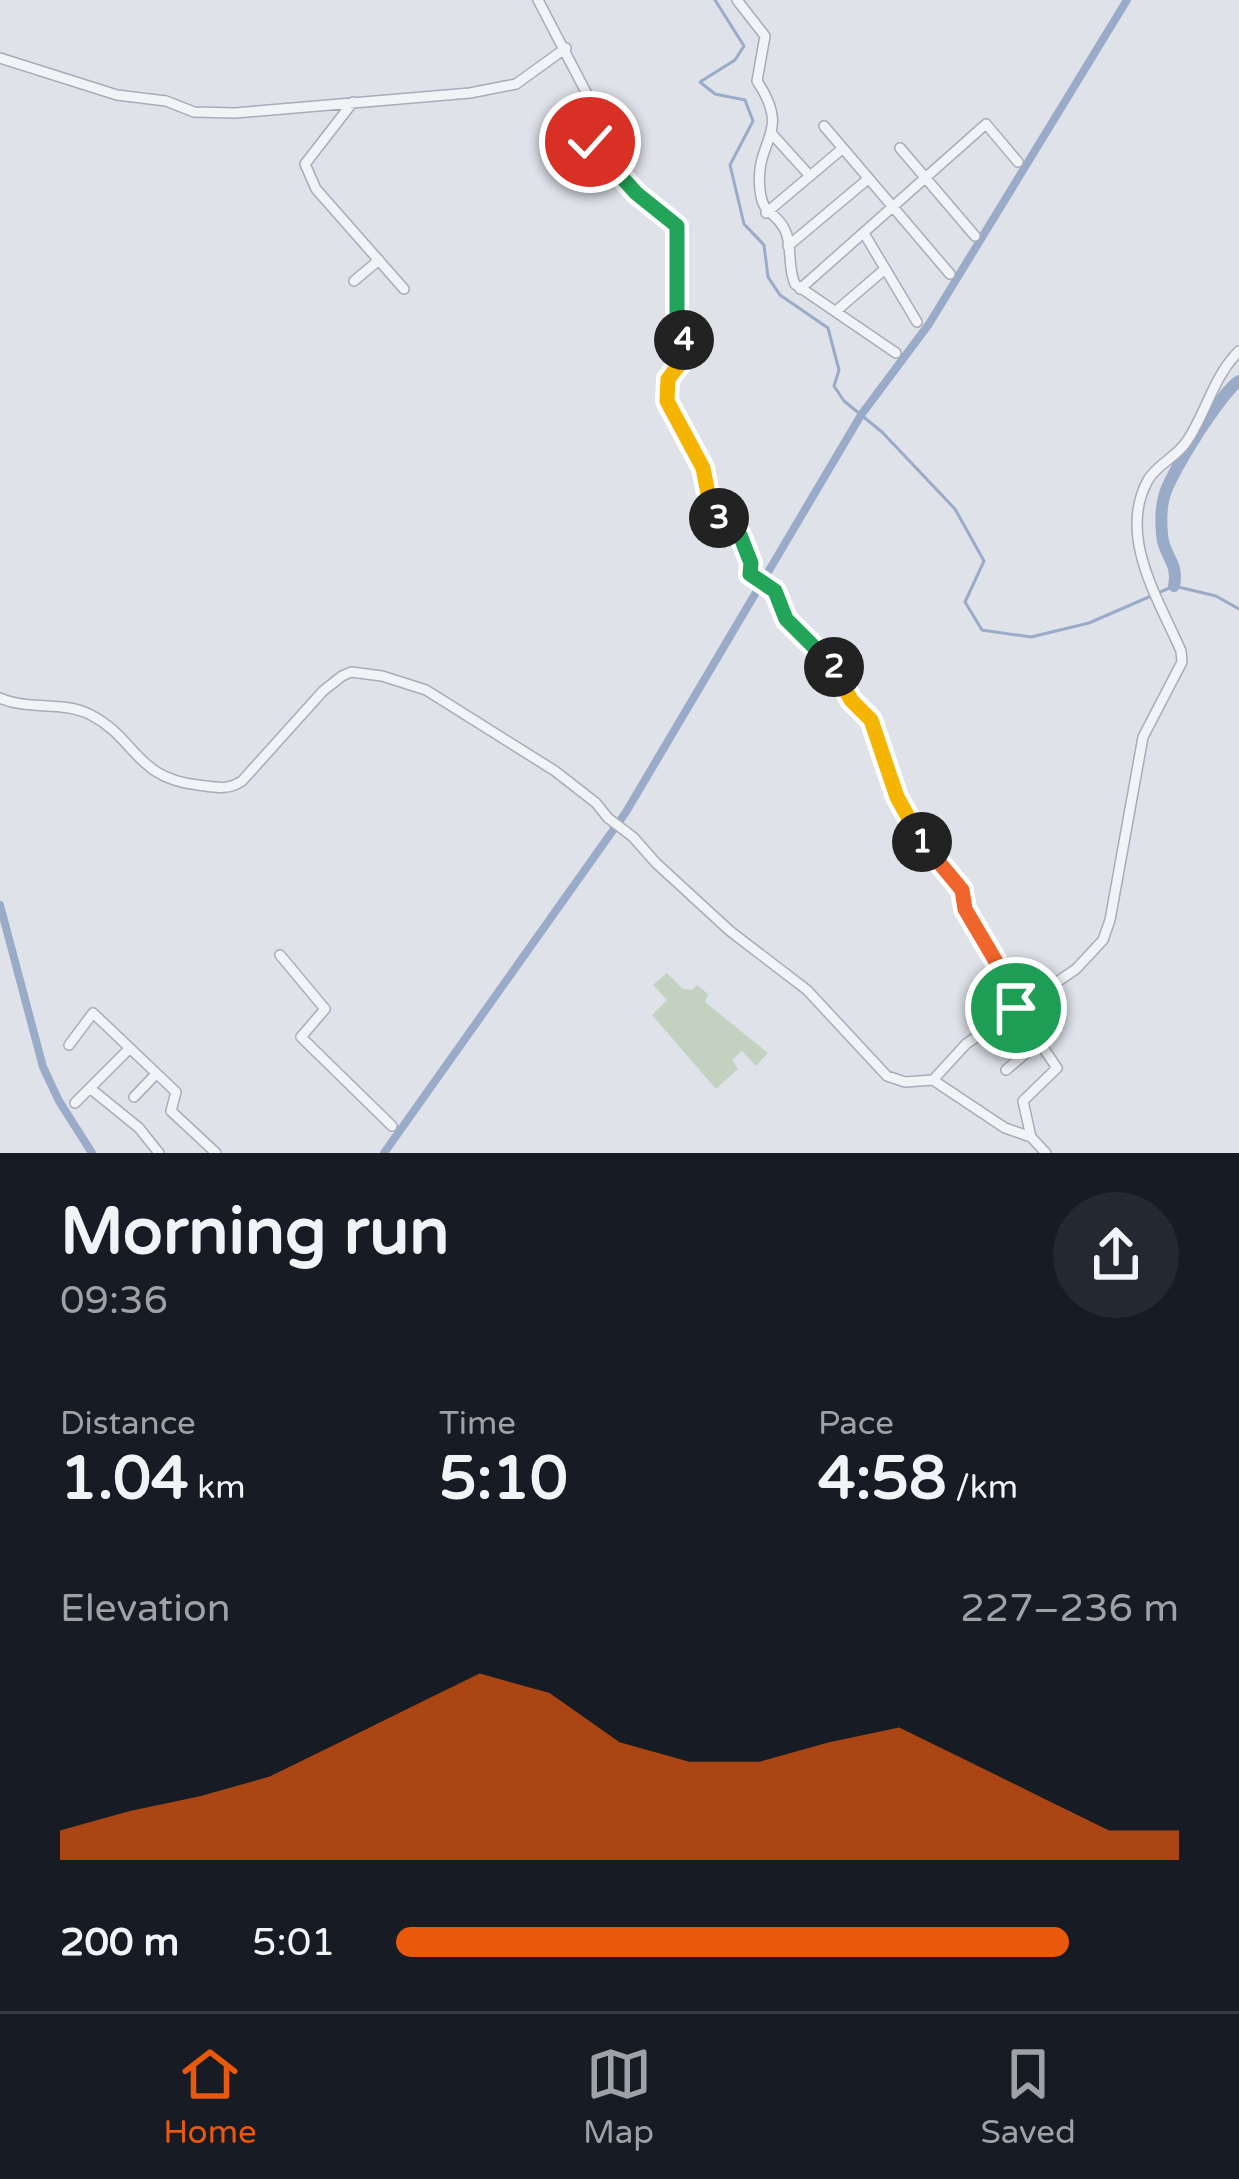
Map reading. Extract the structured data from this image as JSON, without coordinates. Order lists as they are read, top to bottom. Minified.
{"page":{"pins":["4","3","2","1"],"heading":["Morning run","09:36"],"stats":[["Distance","1.04 km"],["Time","5:10"],["Pace","4:58 /km"]],"chart":["Elevation","227–236 m"],"list":[{"name":"200 m","note":"5:01"}],"tabs":["Home","Map","Saved"]}}
